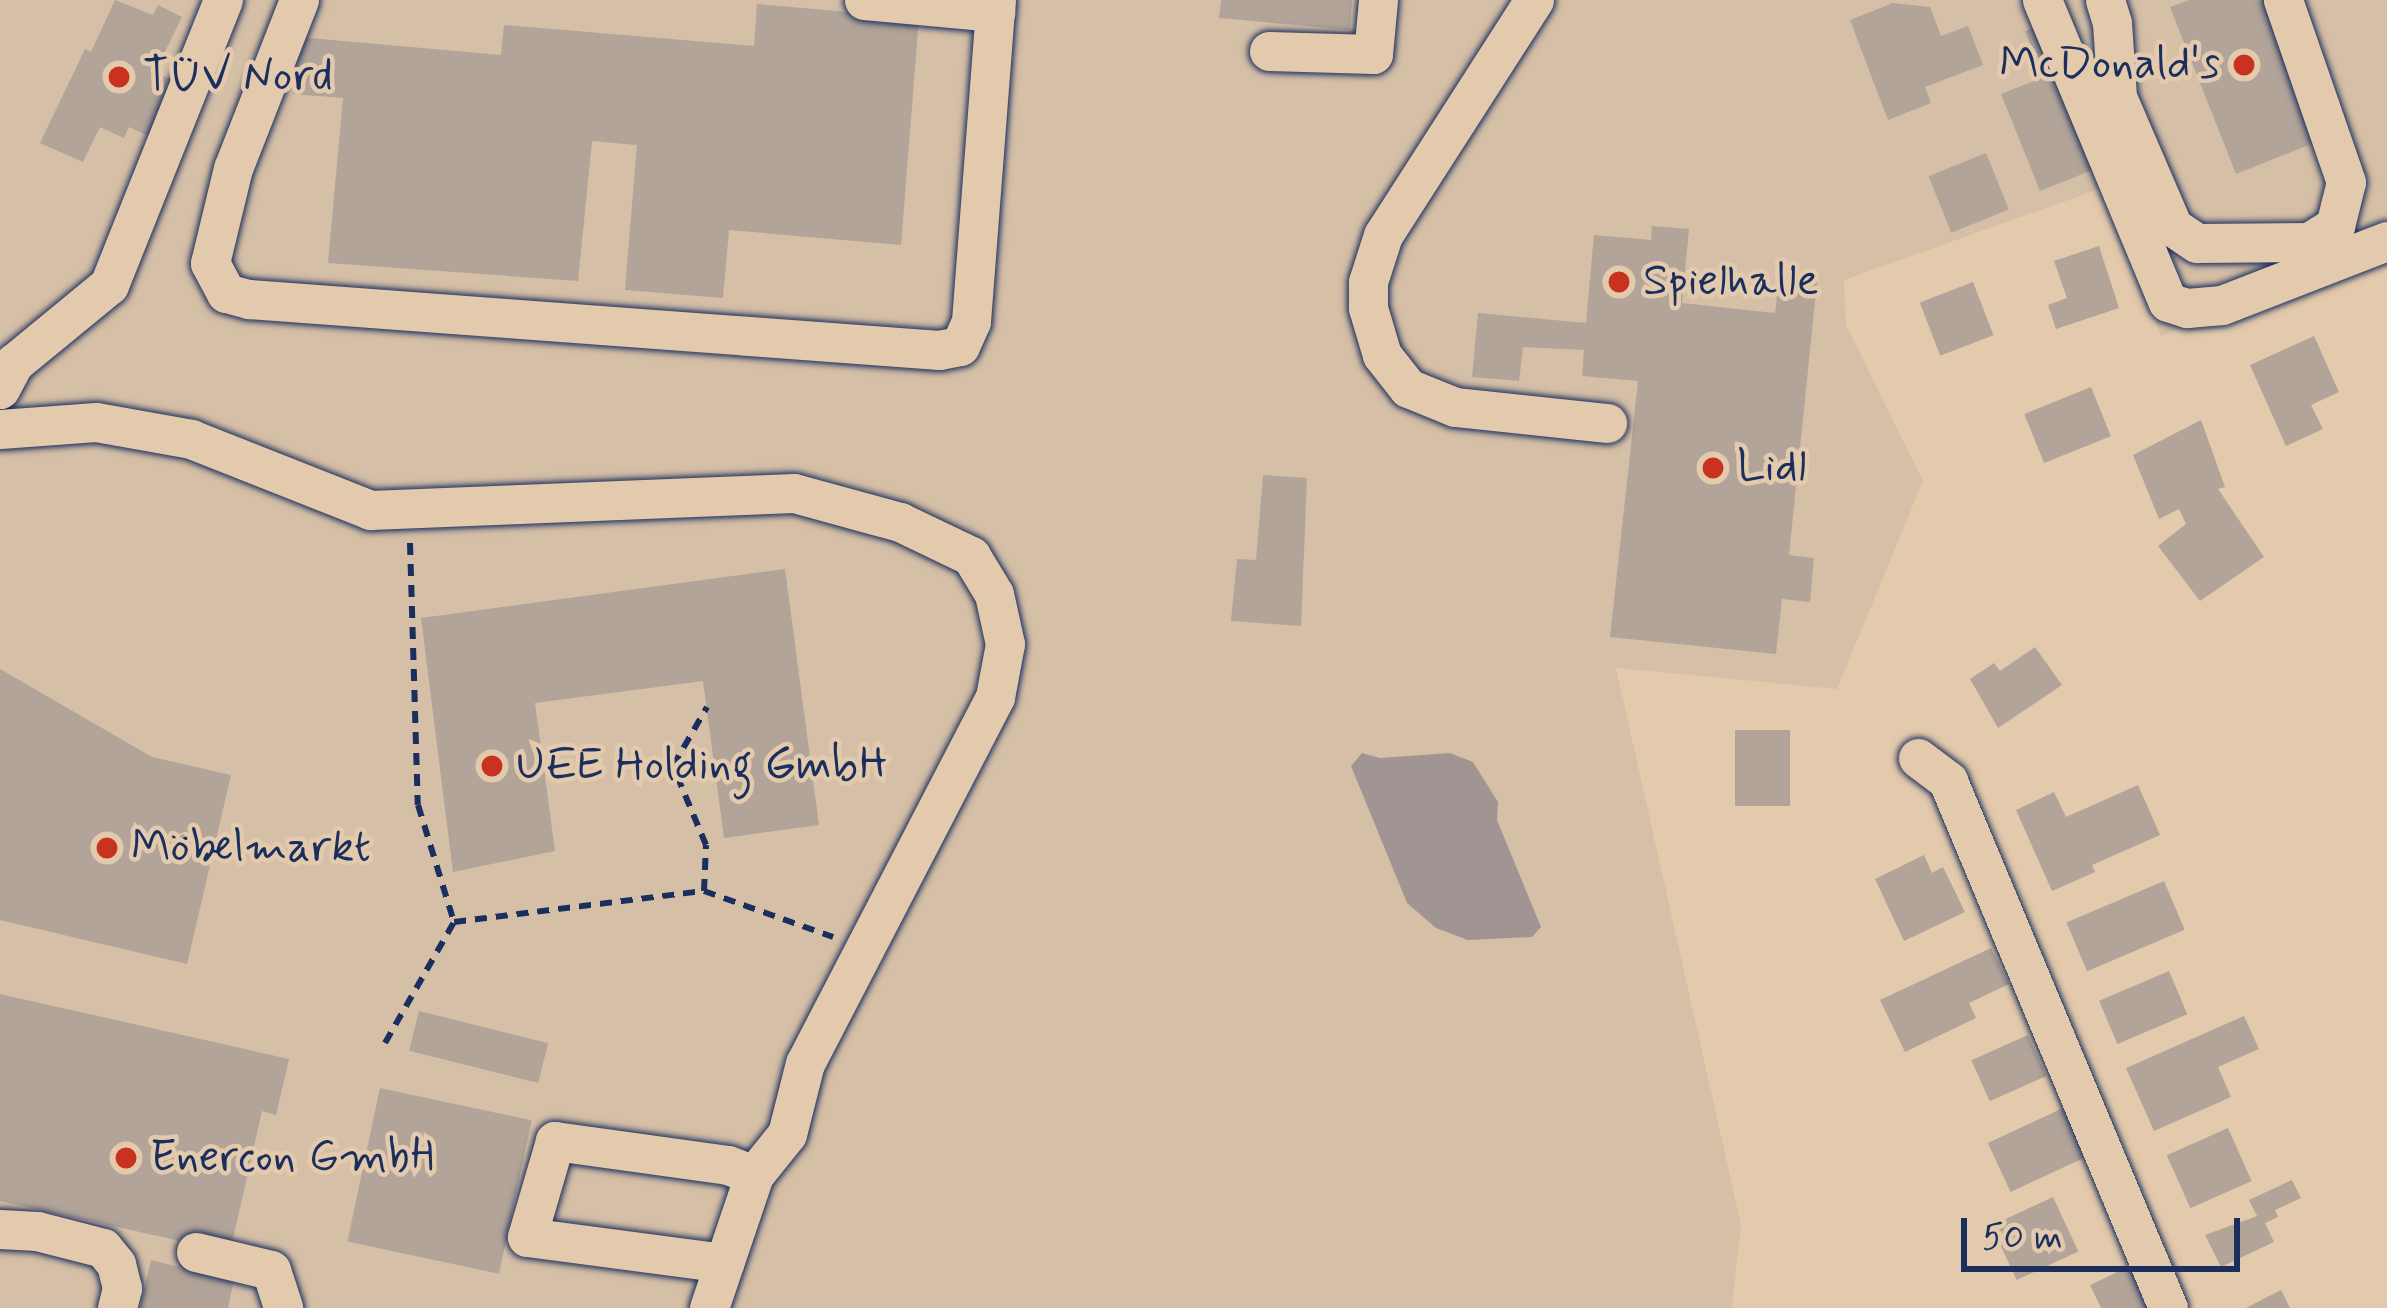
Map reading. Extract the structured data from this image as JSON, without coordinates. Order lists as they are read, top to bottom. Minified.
{"places":["McDonald's","TÜV Nord","Spielhalle","Lidl","UEE Holding GmbH","Möbelmarkt","Enercon GmbH"],"scale_bar":"50 m"}
